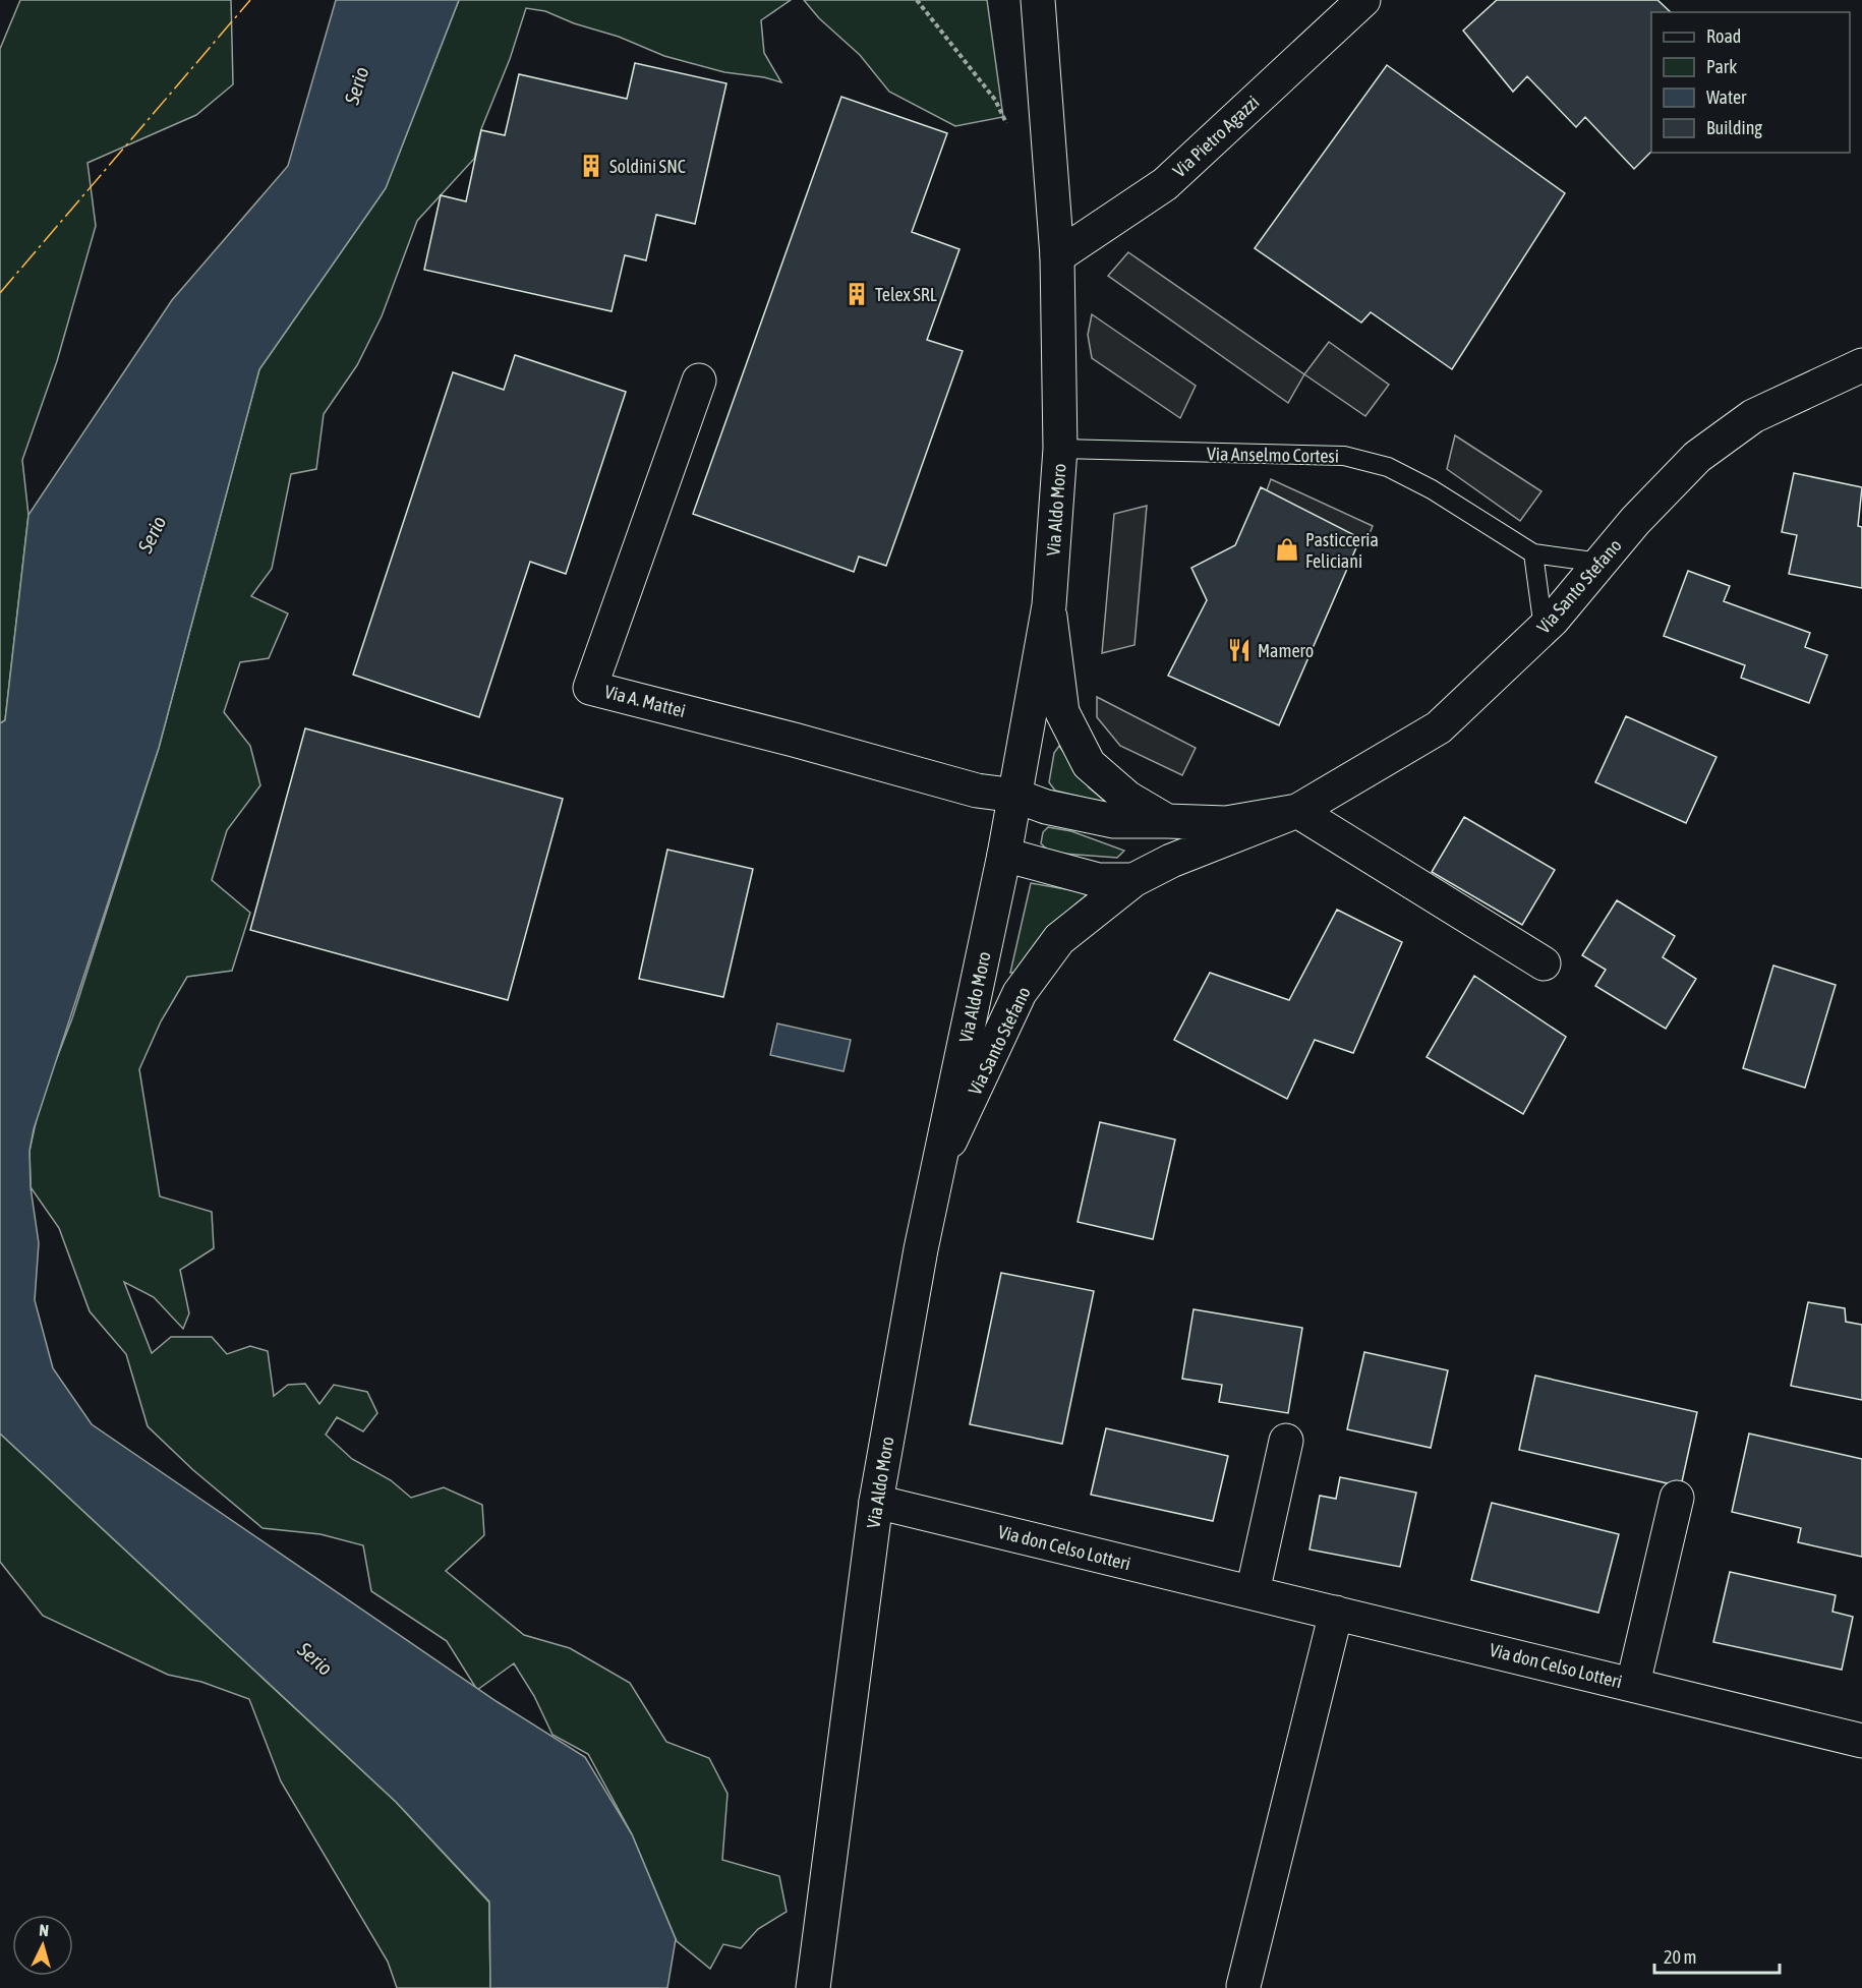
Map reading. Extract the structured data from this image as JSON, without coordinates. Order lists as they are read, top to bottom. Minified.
{"streets":{"street":["Via Pietro Agazzi","Via Aldo Moro","Via Santo Stefano","Via A. Mattei","Via don Celso Lotteri"],"lane":["Via Anselmo Cortesi"]},"crossings":[["Via Pietro Agazzi","Via Aldo Moro"],["Via Anselmo Cortesi","Via Aldo Moro"],["Via Anselmo Cortesi","Via Santo Stefano"],["Via Aldo Moro","Via Santo Stefano"],["Via Aldo Moro","Via A. Mattei"],["Via Aldo Moro","Via don Celso Lotteri"],["Via Santo Stefano","Via A. Mattei"]],"water":["Serio"],"places":{"building":["Soldini SNC","Telex SRL"],"shop":["Pasticceria Feliciani"],"restaurant":["Mamero"]},"legend":["Road","Park","Water","Building"],"scale_bar":"20 m","north":"top"}
